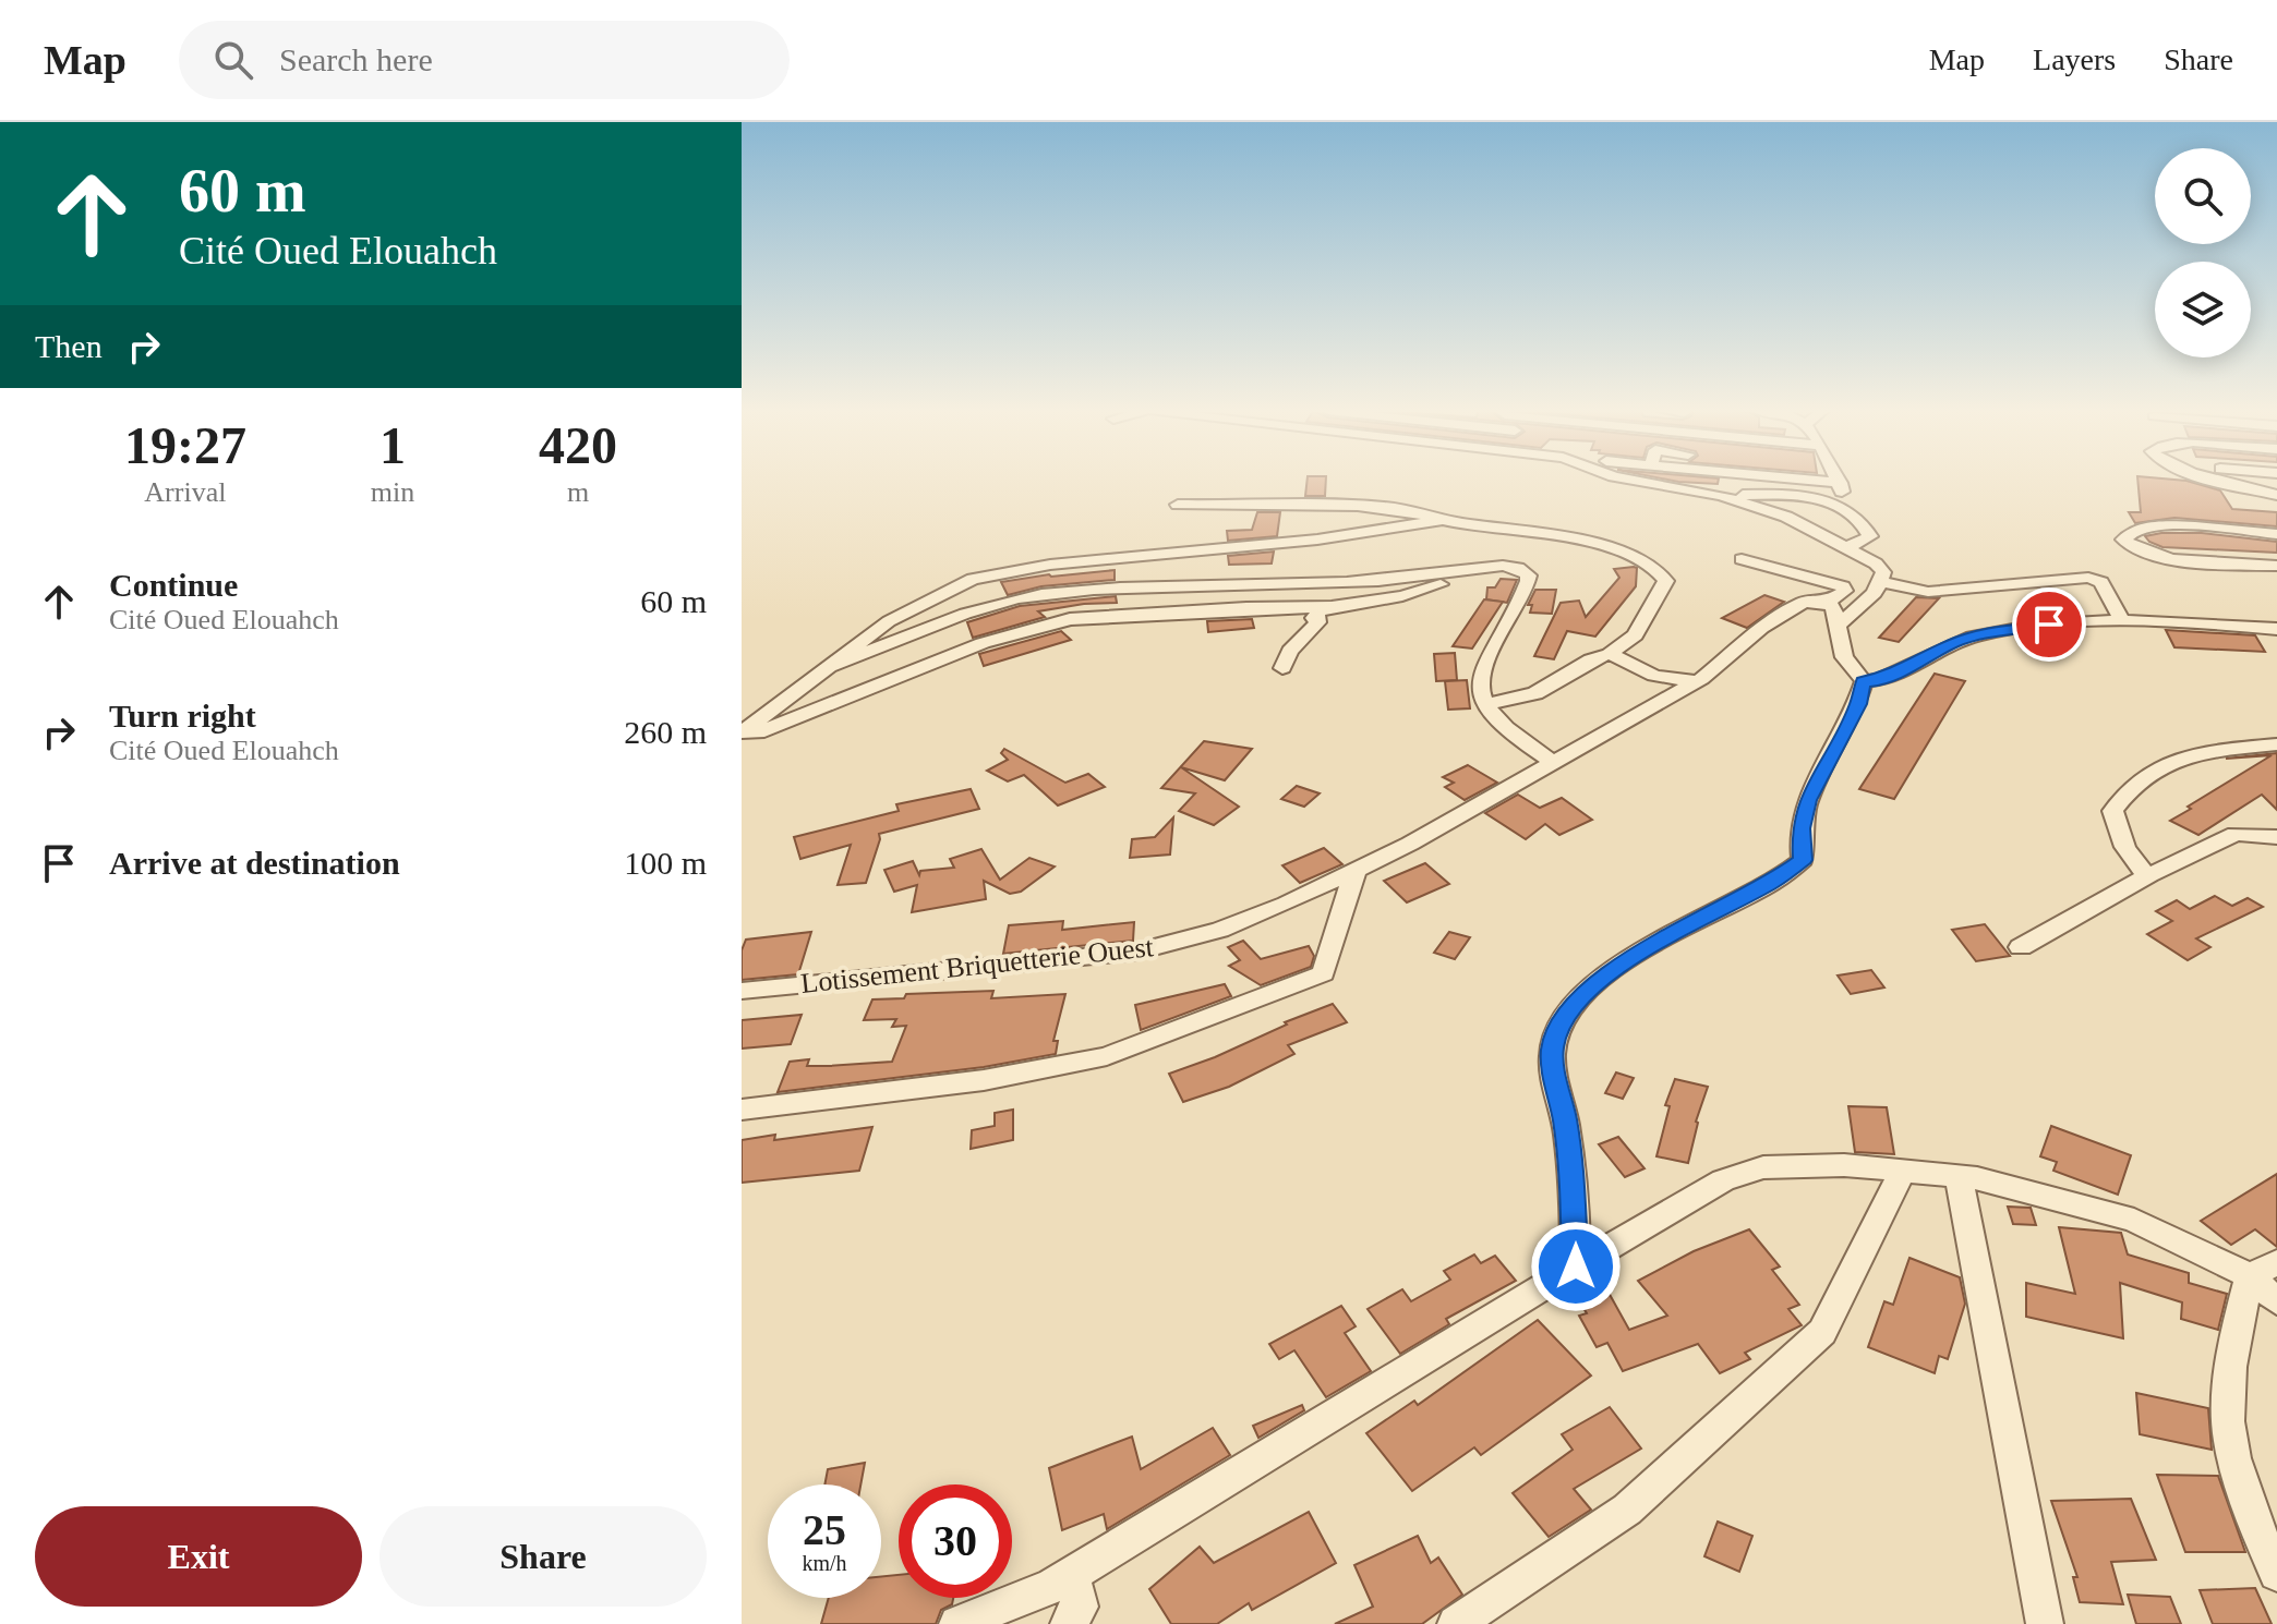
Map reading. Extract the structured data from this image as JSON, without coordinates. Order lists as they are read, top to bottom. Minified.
{"streets":{"street":["Lotissement Briquetterie Ouest"]},"page":{"header":"Map","search":"Search here","nav":["Map","Layers","Share"],"turn":["60 m","Cité Oued Elouahch"],"then":"Then","eta":["19:27","Arrival","1","min","420","m"],"list":[{"name":"Continue","note":"Cité Oued Elouahch","value":"60 m"},{"name":"Turn right","note":"Cité Oued Elouahch","value":"260 m"},{"name":"Arrive at destination","value":"100 m"}],"speed":"25 km/h","limit":"30","buttons":["Exit","Share"]}}
